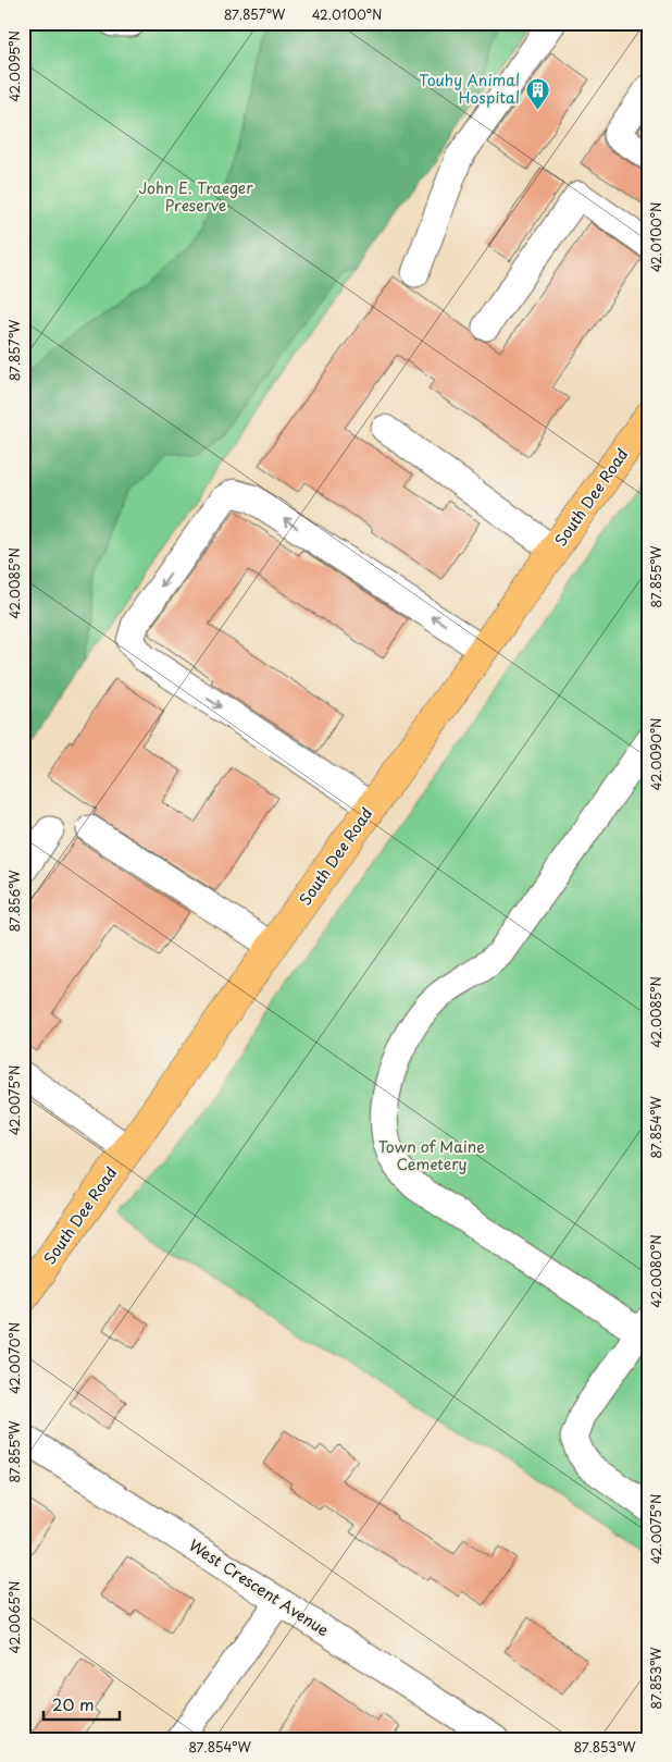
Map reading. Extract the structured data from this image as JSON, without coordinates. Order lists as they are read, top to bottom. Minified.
{"streets":{"main road":["South Dee Road"],"street":["West Crescent Avenue"]},"parks":["John E. Traeger Preserve","Town of Maine Cemetery"],"places":{"building":["Touhy Animal Hospital"]},"scale_bar":"20 m","coordinates":["87.857°W","42.0100°N","42.0095°N","87.855°W","42.0085°N","42.0090°N","87.856°W","42.0075°N","87.854°W","42.0080°N","42.0070°N","42.0065°N","87.853°W"]}
